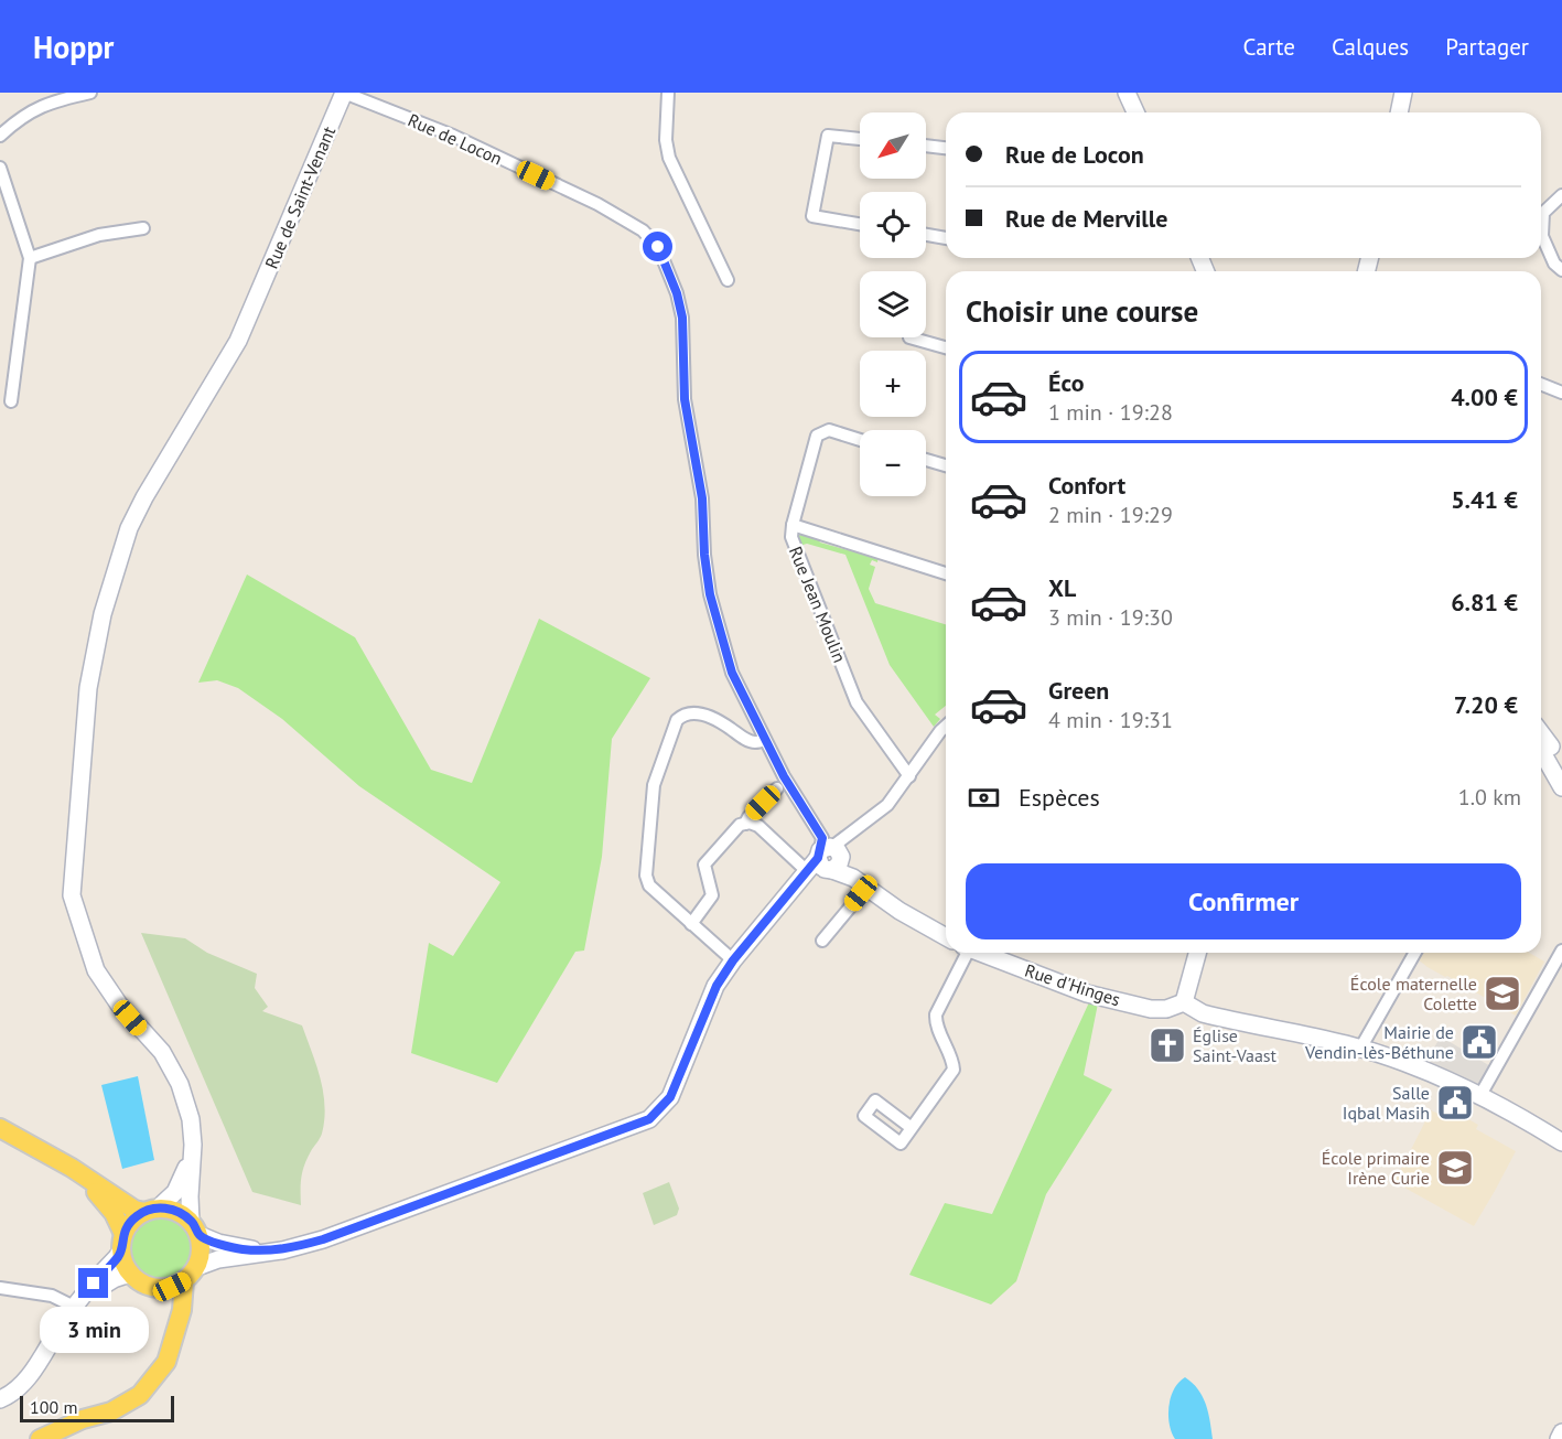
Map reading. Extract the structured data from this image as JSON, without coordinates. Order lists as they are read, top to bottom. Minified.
{"streets":{"street":["Rue de Locon","Rue de Saint-Venant","Rue Jean Moulin","Rue d'Hinges"]},"crossings":[["Rue de Locon","Rue de Saint-Venant"]],"places":{"school or university":["École maternelle Colette","École primaire Irène Curie"],"public building":["Mairie de Vendin-lès-Béthune","Salle Iqbal Masih"],"church":["Église Saint-Vaast"]},"scale_bar":"100 m","north":"bottom left","page":{"header":"Hoppr","nav":["Carte","Calques","Partager"],"map_buttons":["+","−"],"banner":["Rue de Locon","Rue de Merville"],"heading":"Choisir une course","list":[{"name":"Éco","note":"1 min · 19:28","value":"4.00 €"},{"name":"Confort","note":"2 min · 19:29","value":"5.41 €"},{"name":"XL","note":"3 min · 19:30","value":"6.81 €"},{"name":"Green","note":"4 min · 19:31","value":"7.20 €"}],"pay":["Espèces","1.0 km"],"buttons":"Confirmer","bubble":"3 min","scale":"100 m"}}
